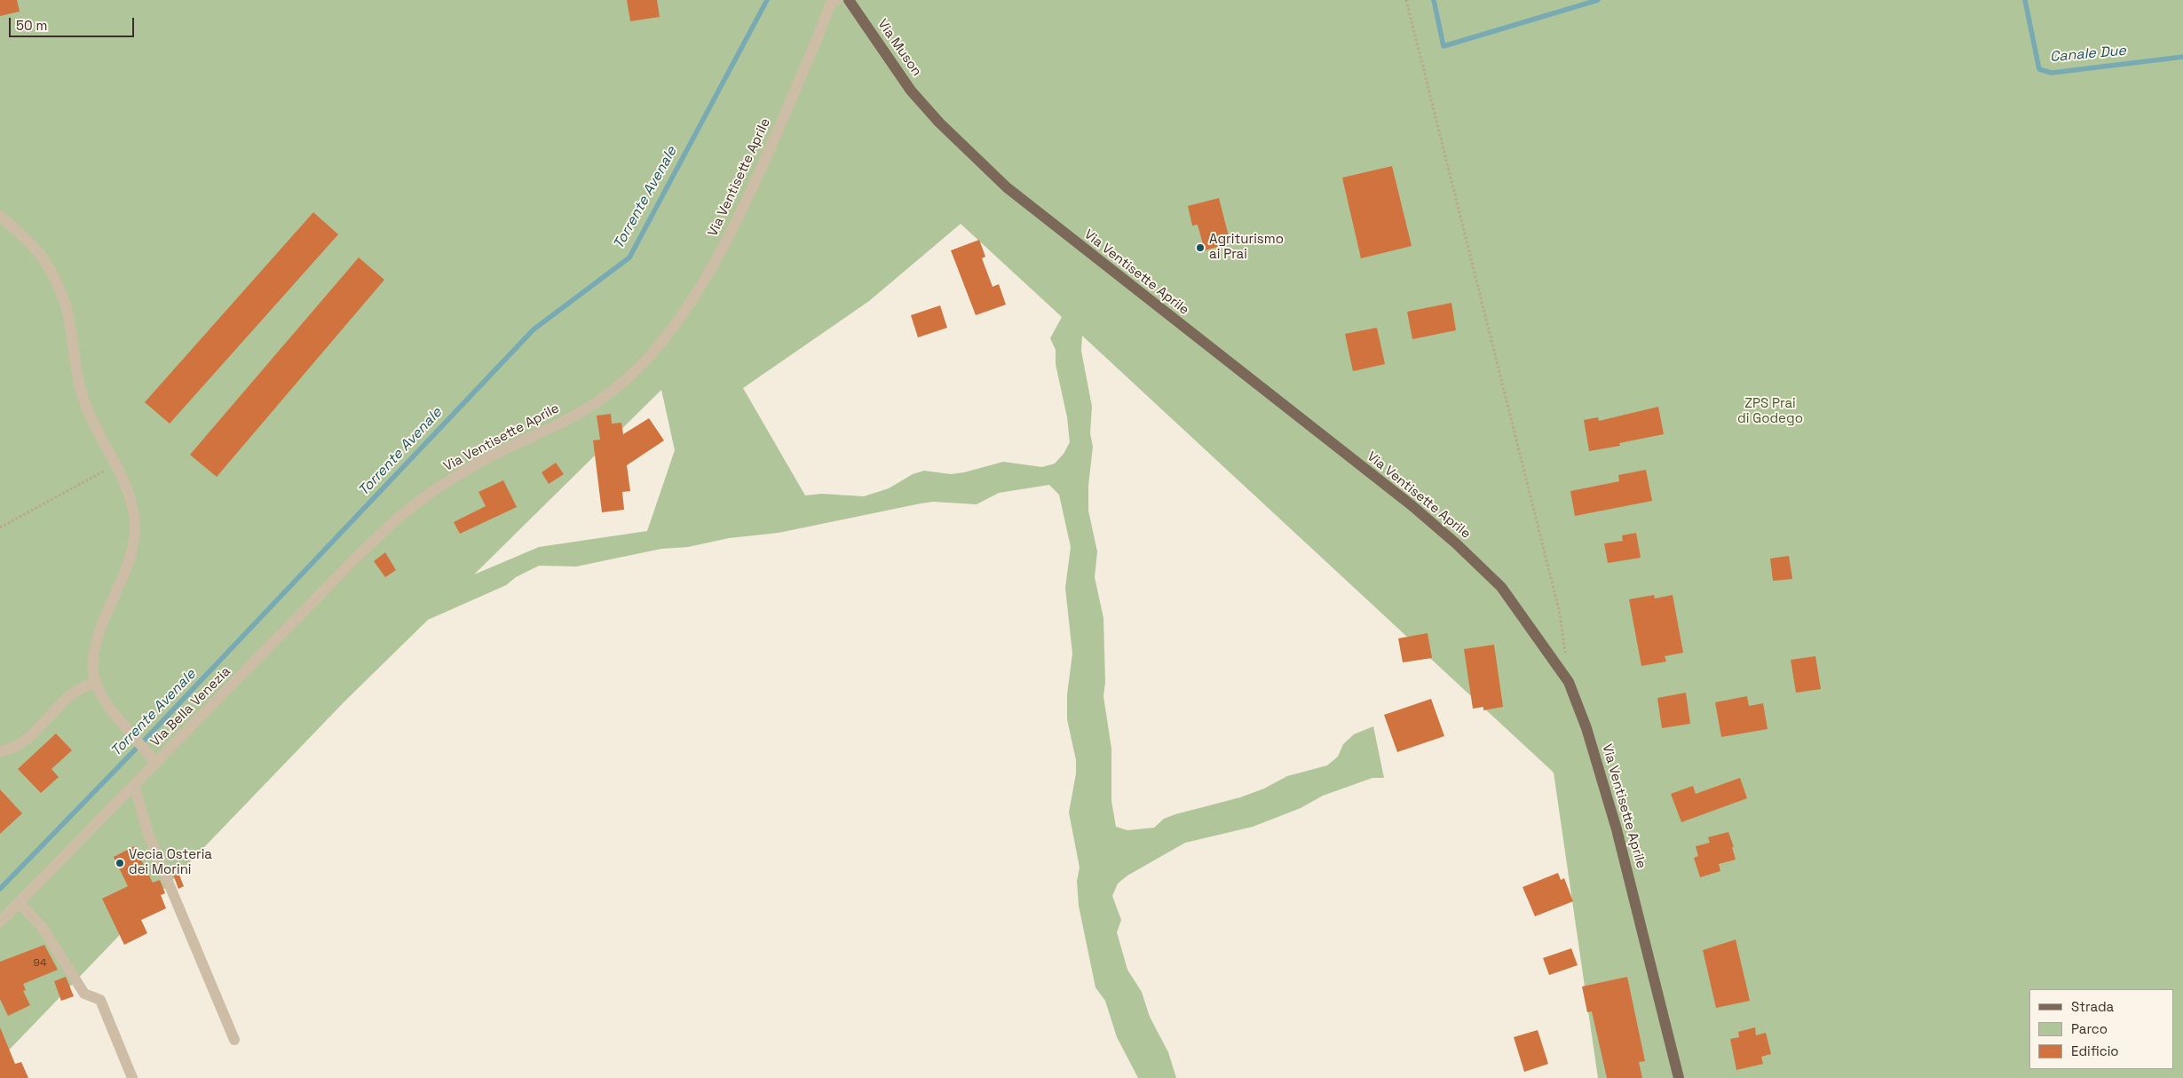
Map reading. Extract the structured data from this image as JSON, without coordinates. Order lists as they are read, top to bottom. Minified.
{"streets":{"main road":["Via Muson","Via Ventisette Aprile"],"street":["Via Bella Venezia"]},"crossings":[["Via Muson","Via Ventisette Aprile"],["Via Ventisette Aprile","Via Bella Venezia"]],"water":["Canale Due","Torrente Avenale"],"parks":["ZPS Prai di Godego"],"places":["Agriturismo ai Prai","Vecia Osteria dei Morini"],"house_numbers":["94"],"legend":["Strada","Parco","Edificio"],"scale_bar":"50 m"}
